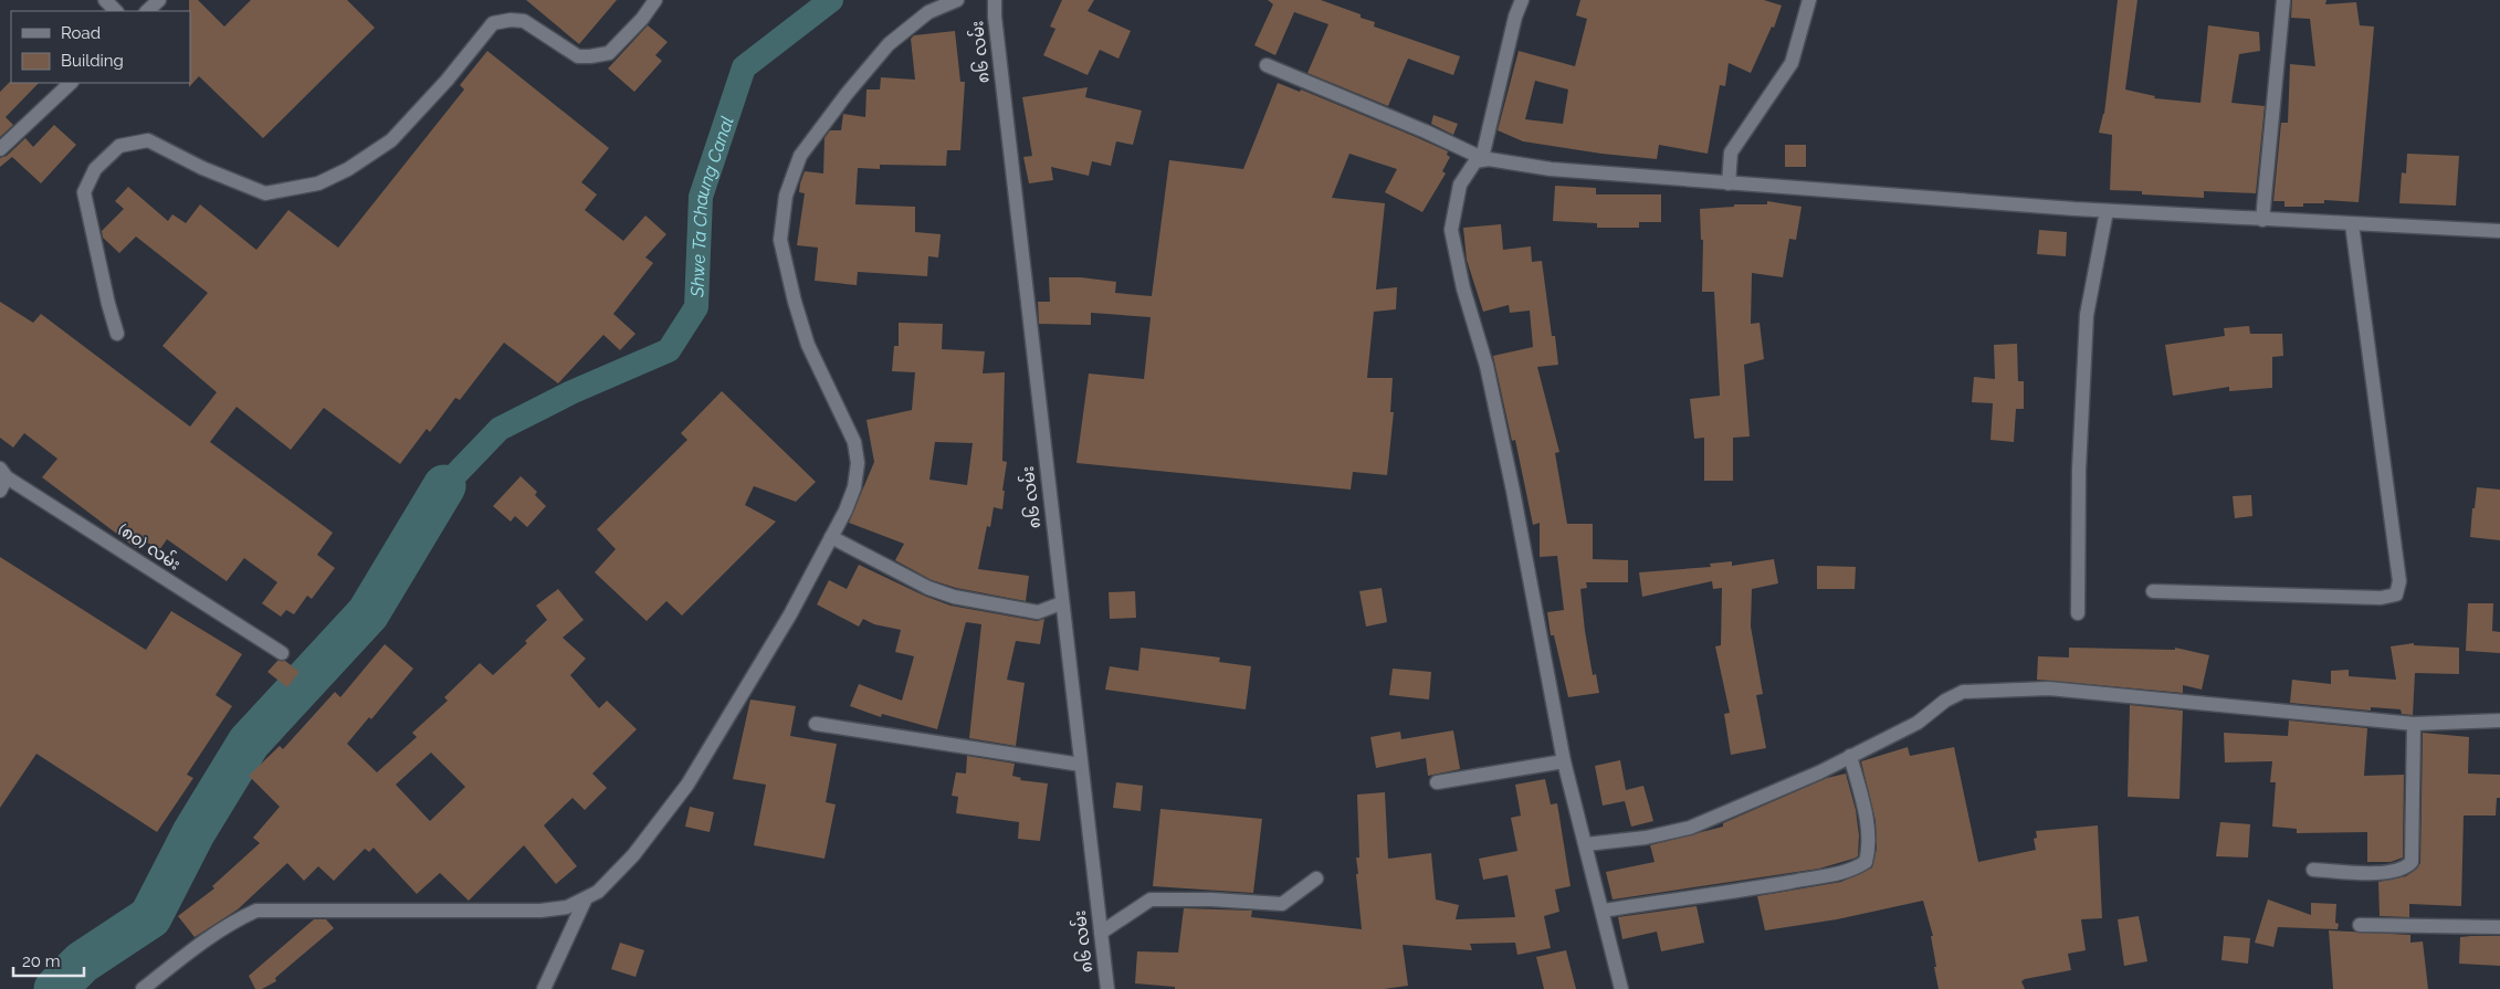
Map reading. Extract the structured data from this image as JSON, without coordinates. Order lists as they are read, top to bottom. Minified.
{"streets":{"street":["၈၆ လမ်း","(၈၀) လမ်း"]},"water":["Shwe Ta Chaung Canal"],"legend":["Road","Building"],"scale_bar":"20 m"}
